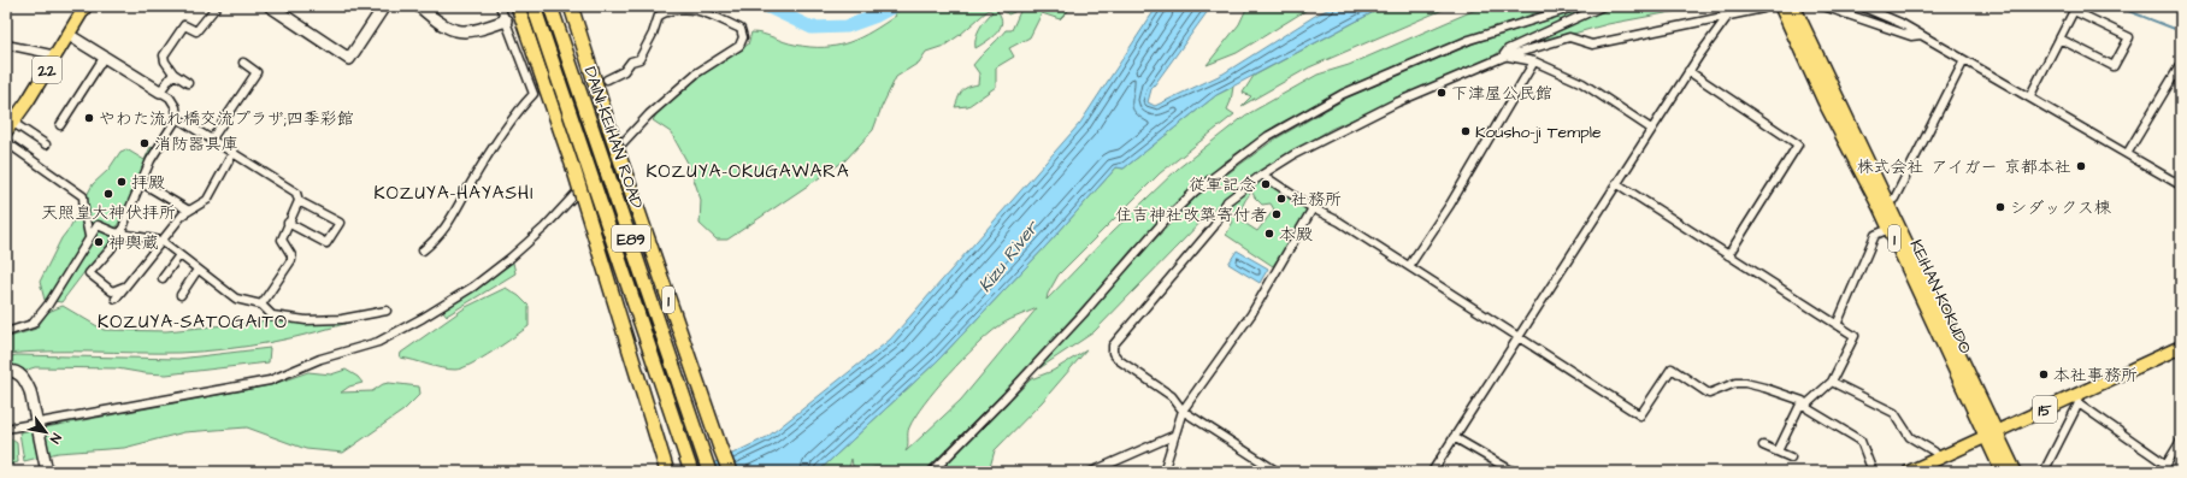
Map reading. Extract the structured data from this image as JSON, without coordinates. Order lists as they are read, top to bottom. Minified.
{"streets":{"highway":["DAINI-KEIHAN ROAD","E89","1","KEIHAN-KOKUDO"],"main road":["22","15"]},"crossings":[["KEIHAN-KOKUDO","15"]],"districts":["KOZUYA-OKUGAWARA","KOZUYA-HAYASHI","KOZUYA-SATOGAITO"],"water":["Kizu River"],"places":["下津屋公民館","やわた流れ橋交流プラザ;四季彩館","Kousho-ji Temple","消防器具庫","株式会社 アイガー 京都本社","拝殿","従軍記念","天照皇大神伏拝所","社務所","シダックス棟","住吉神社改築寄付者","本殿","神輿蔵","本社事務所"],"north":"bottom right"}
